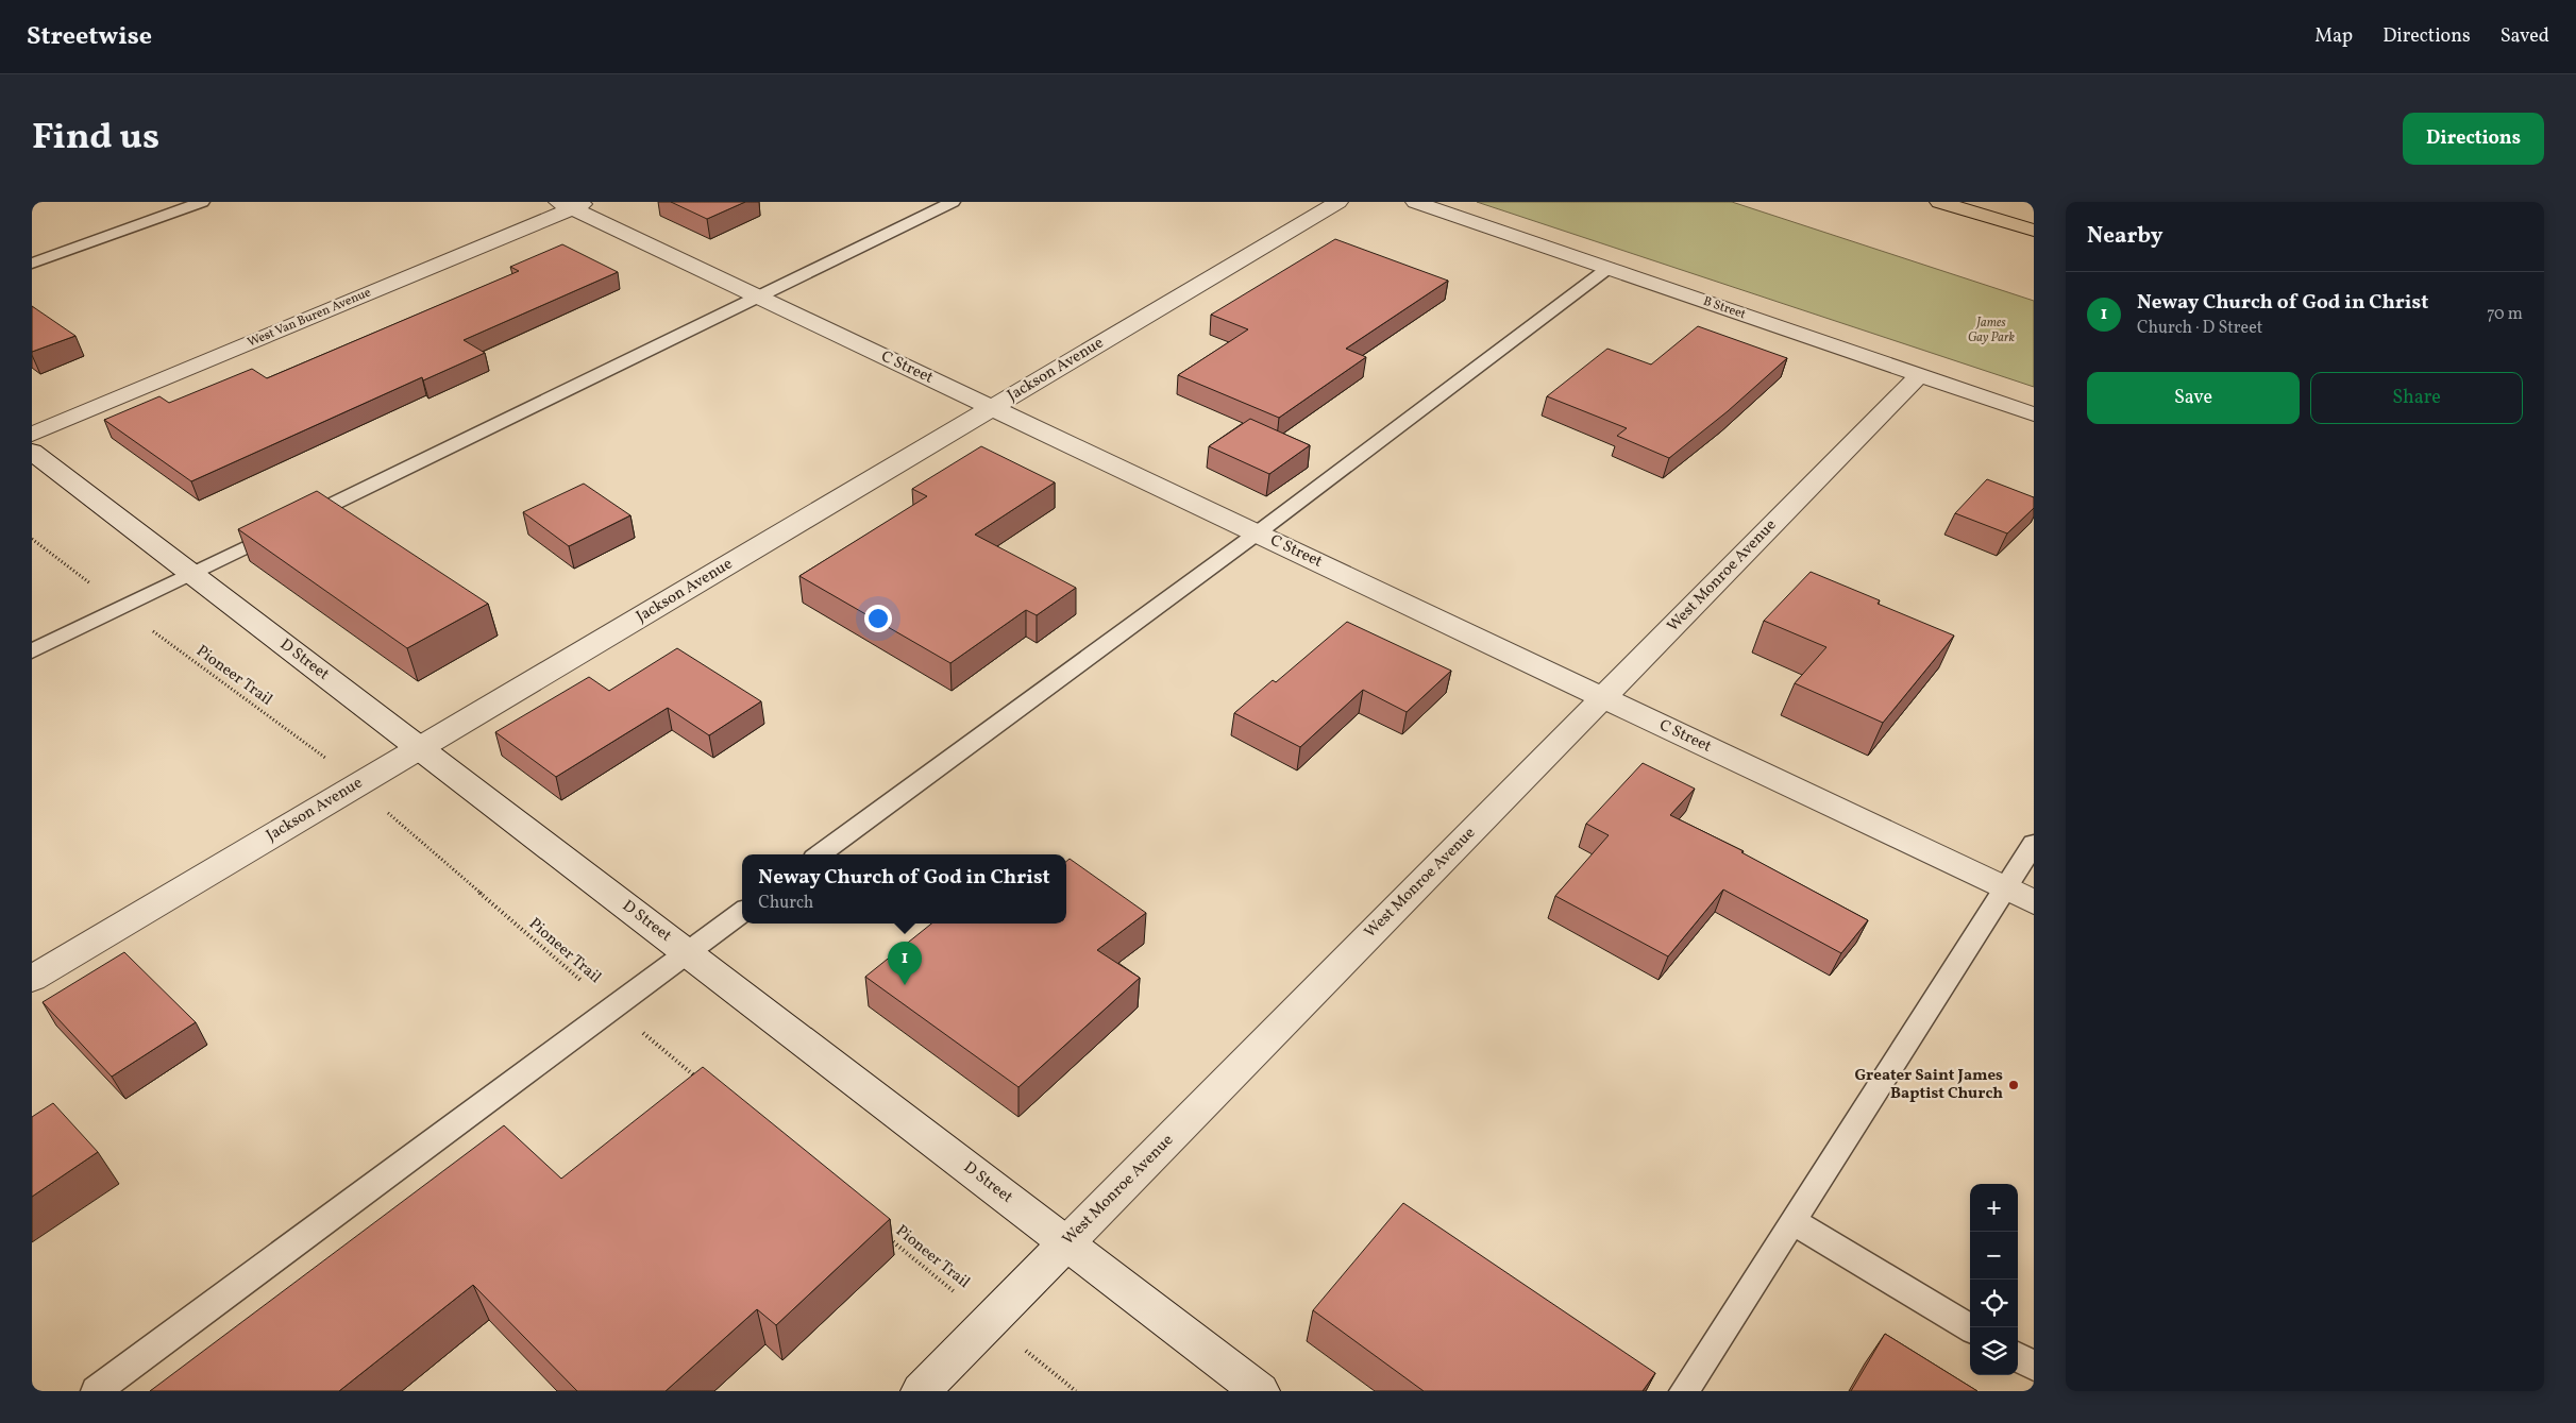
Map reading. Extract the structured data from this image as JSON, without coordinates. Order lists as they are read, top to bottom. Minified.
{"streets":{"street":["B Street","West Van Buren Avenue","C Street","Jackson Avenue","West Monroe Avenue","D Street"],"path":["Pioneer Trail"]},"crossings":[["B Street","West Monroe Avenue"],["West Van Buren Avenue","C Street"],["C Street","Jackson Avenue"],["C Street","West Monroe Avenue"],["Jackson Avenue","D Street"],["Jackson Avenue","Pioneer Trail"],["West Monroe Avenue","D Street"],["West Monroe Avenue","Pioneer Trail"]],"parks":["James Gay Park"],"places":["Greater Saint James Baptist Church"],"page":{"header":"Streetwise","nav":["Map","Directions","Saved"],"title":"Find us","buttons":["Directions",["Save","Share"]],"heading":"Nearby","list":[{"mark":"1","name":"Neway Church of God in Christ","note":"Church · D Street","value":"70 m"}],"popup":["Neway Church of God in Christ","Church"],"pins":"1","map_buttons":["+","−"]}}
